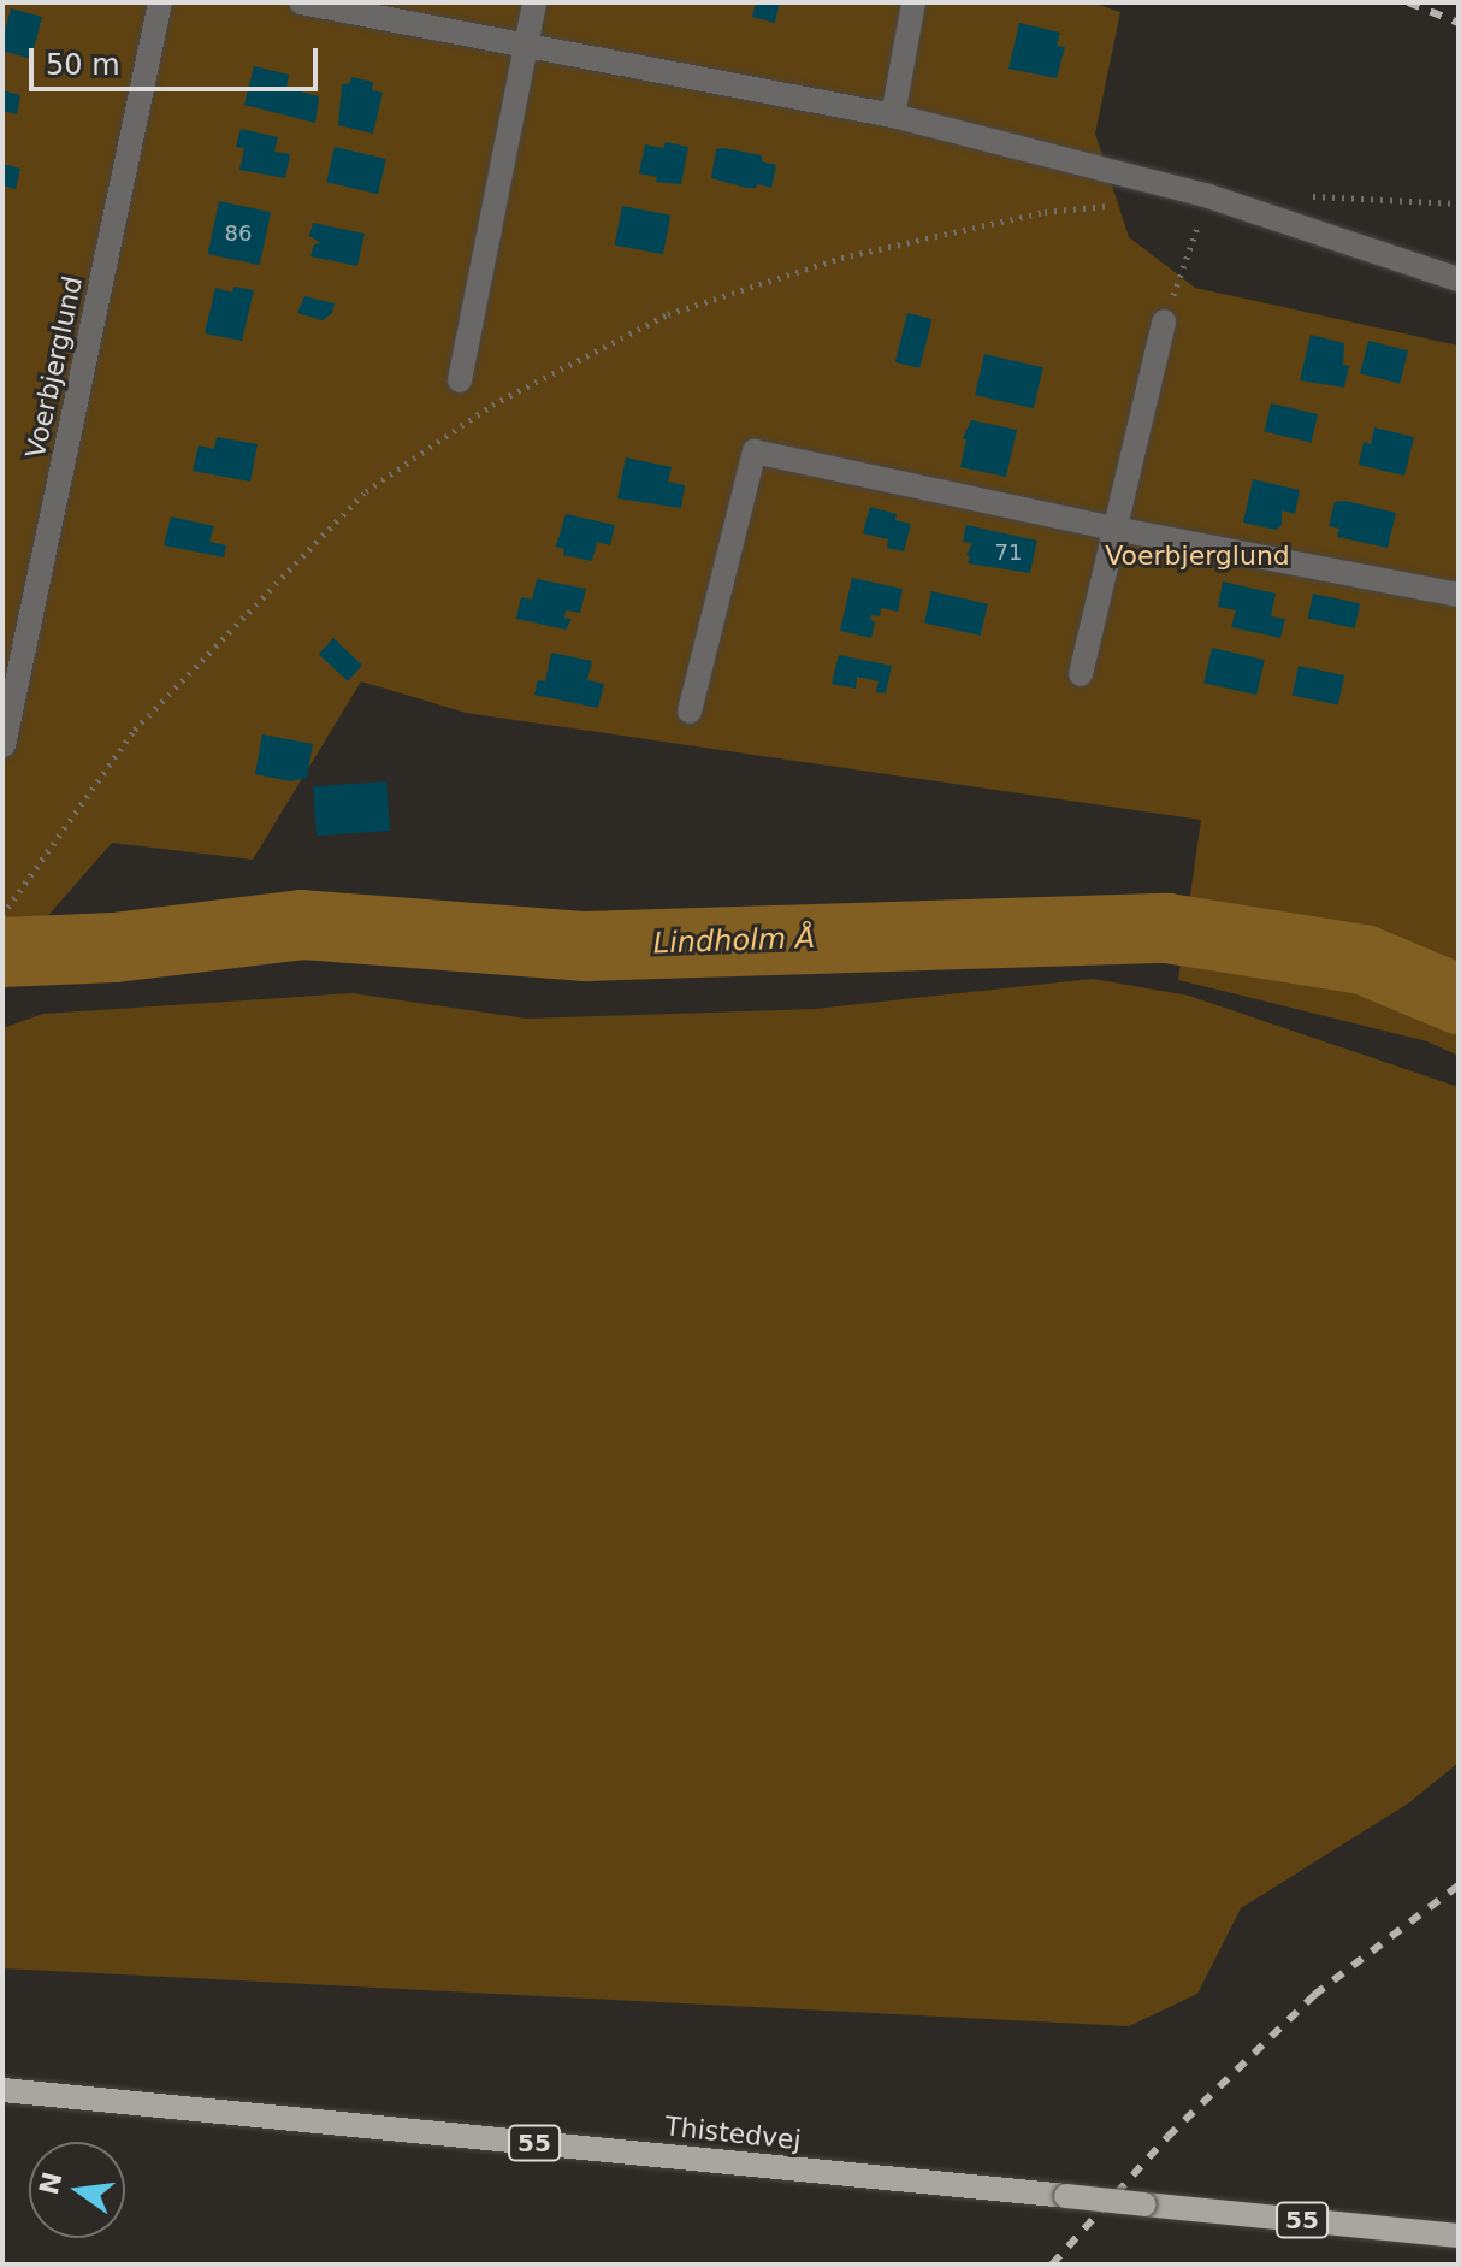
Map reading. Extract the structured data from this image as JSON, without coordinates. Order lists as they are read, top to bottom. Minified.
{"streets":{"main road":["Thistedvej","55"],"street":["Voerbjerglund"]},"water":["Lindholm Å"],"parks":["Voerbjerglund"],"house_numbers":["86","71"],"scale_bar":"50 m","north":"left"}
